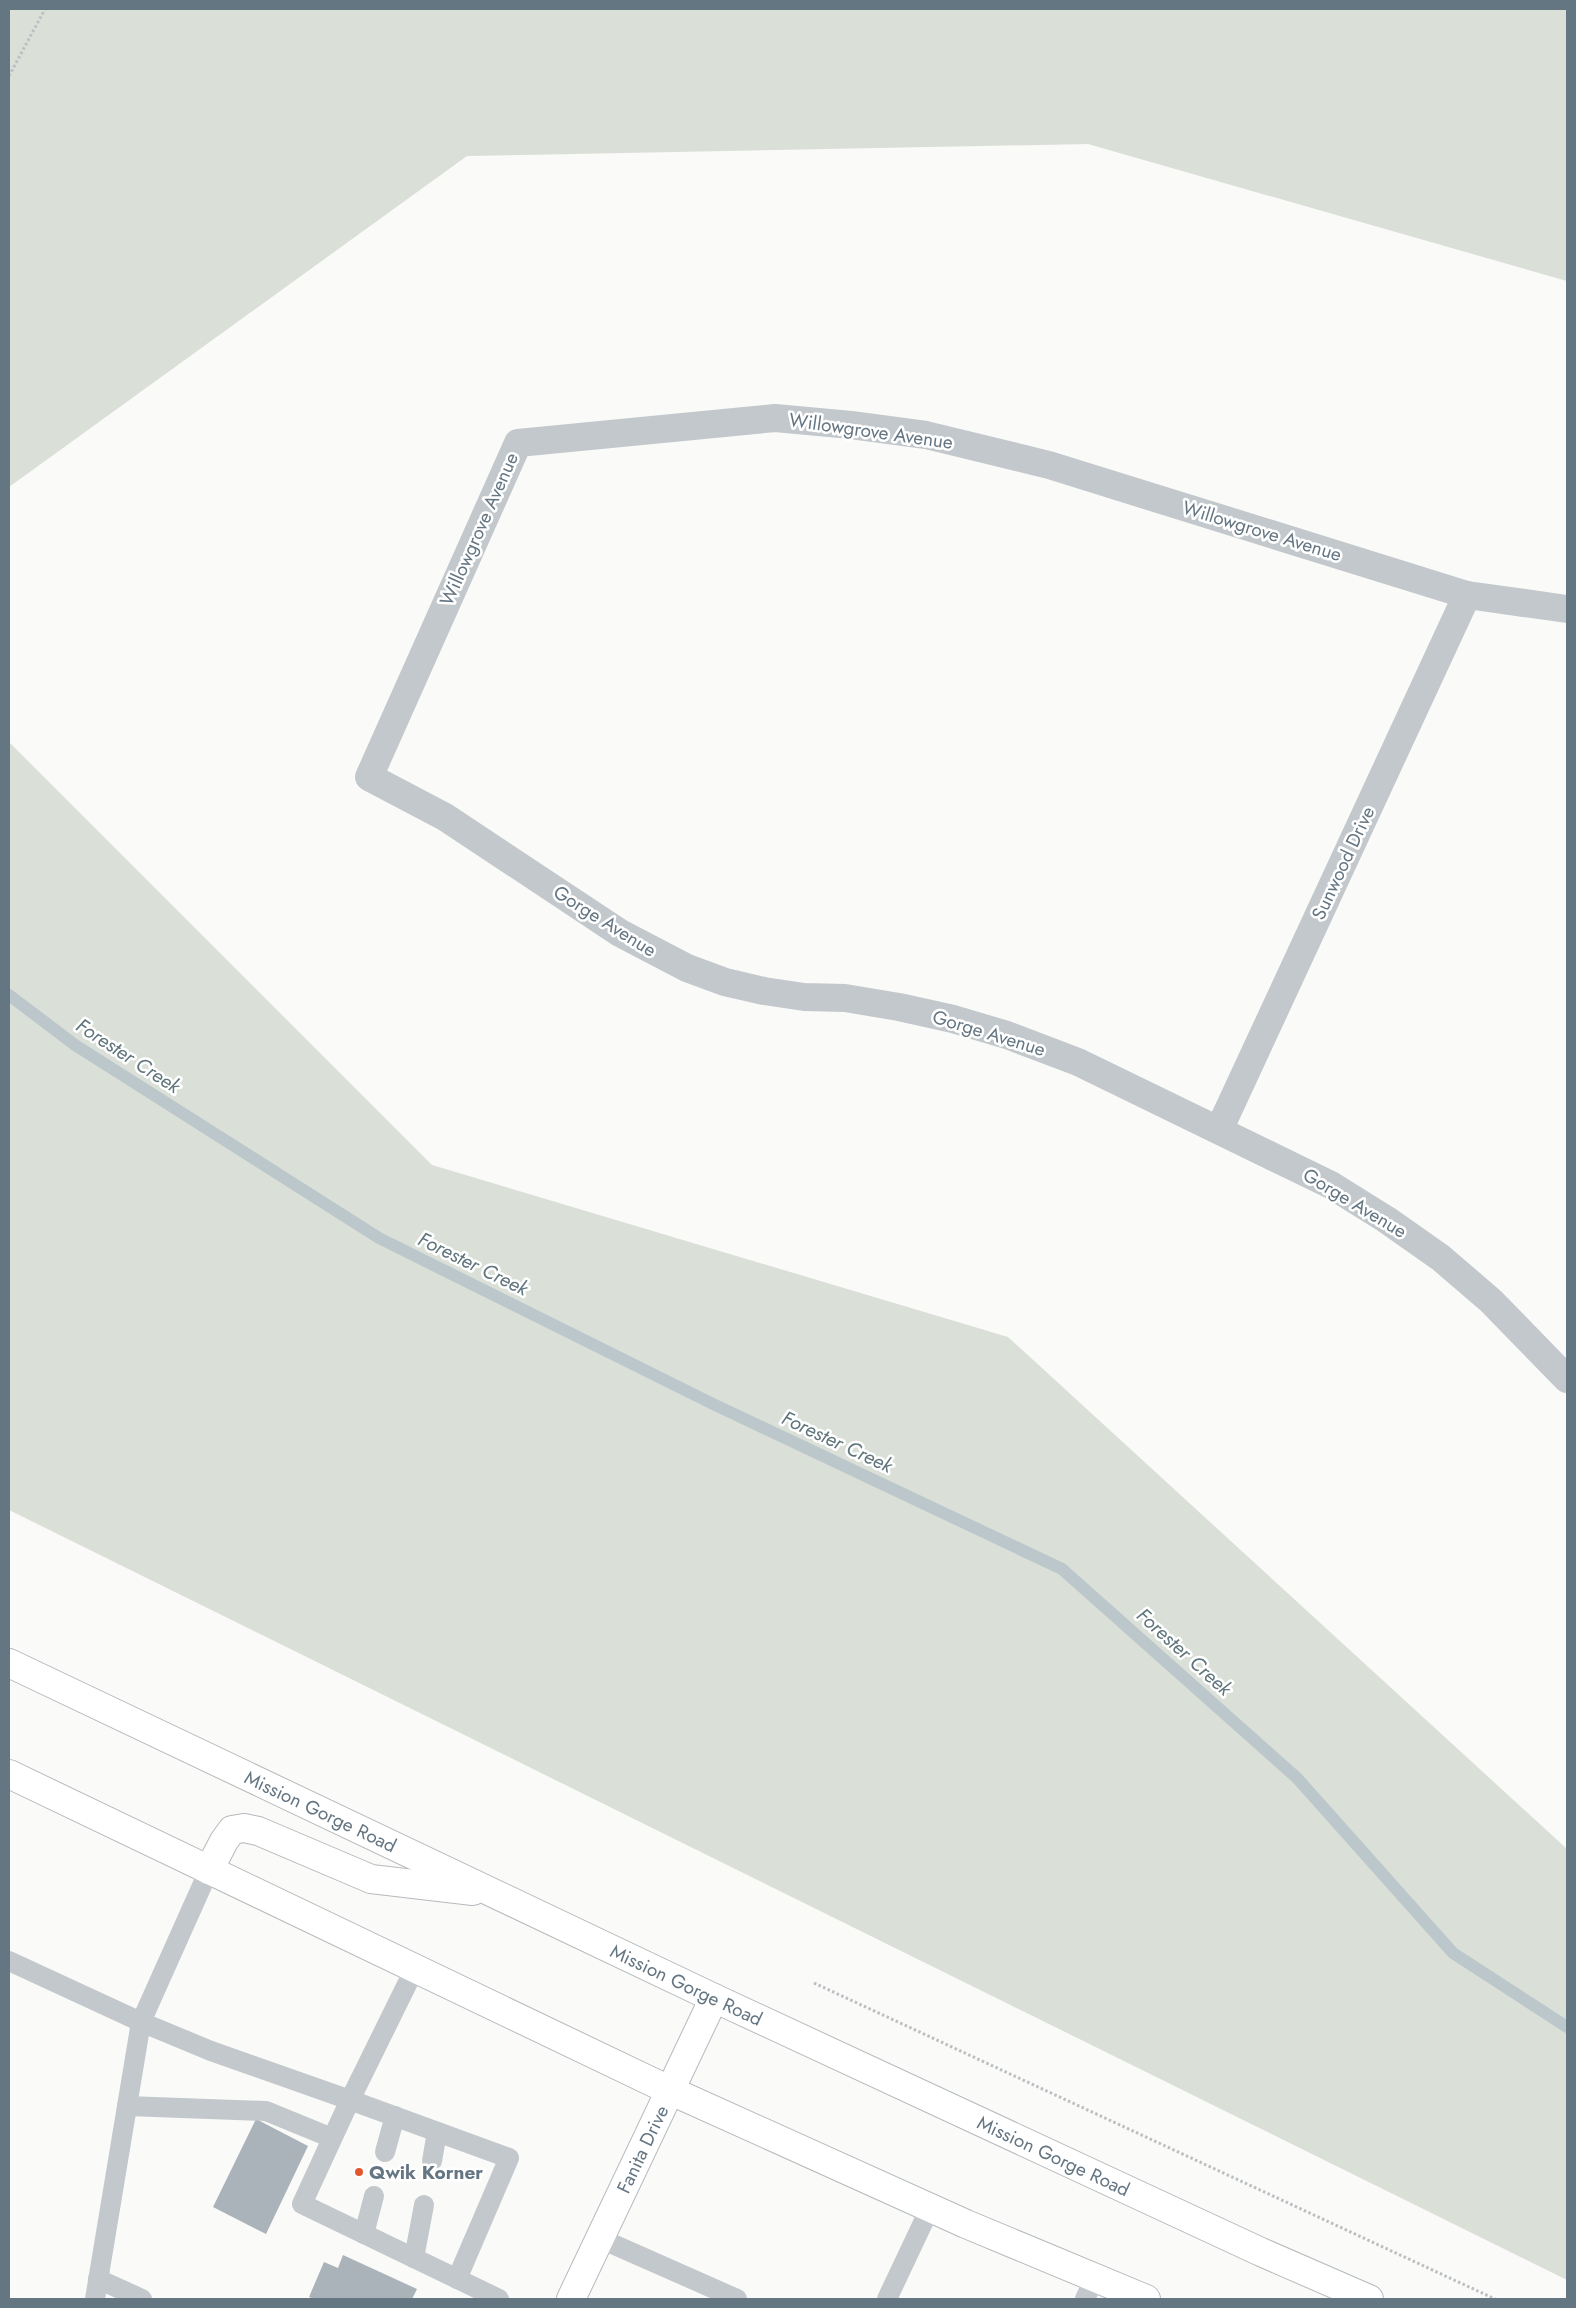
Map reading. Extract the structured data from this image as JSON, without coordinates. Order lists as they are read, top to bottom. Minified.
{"streets":{"main road":["Mission Gorge Road","Fanita Drive"],"street":["Willowgrove Avenue","Sunwood Drive","Gorge Avenue"]},"crossings":[["Willowgrove Avenue","Sunwood Drive"],["Willowgrove Avenue","Gorge Avenue"],["Sunwood Drive","Gorge Avenue"],["Mission Gorge Road","Fanita Drive"]],"water":["Forester Creek"],"places":["Qwik Korner"]}
